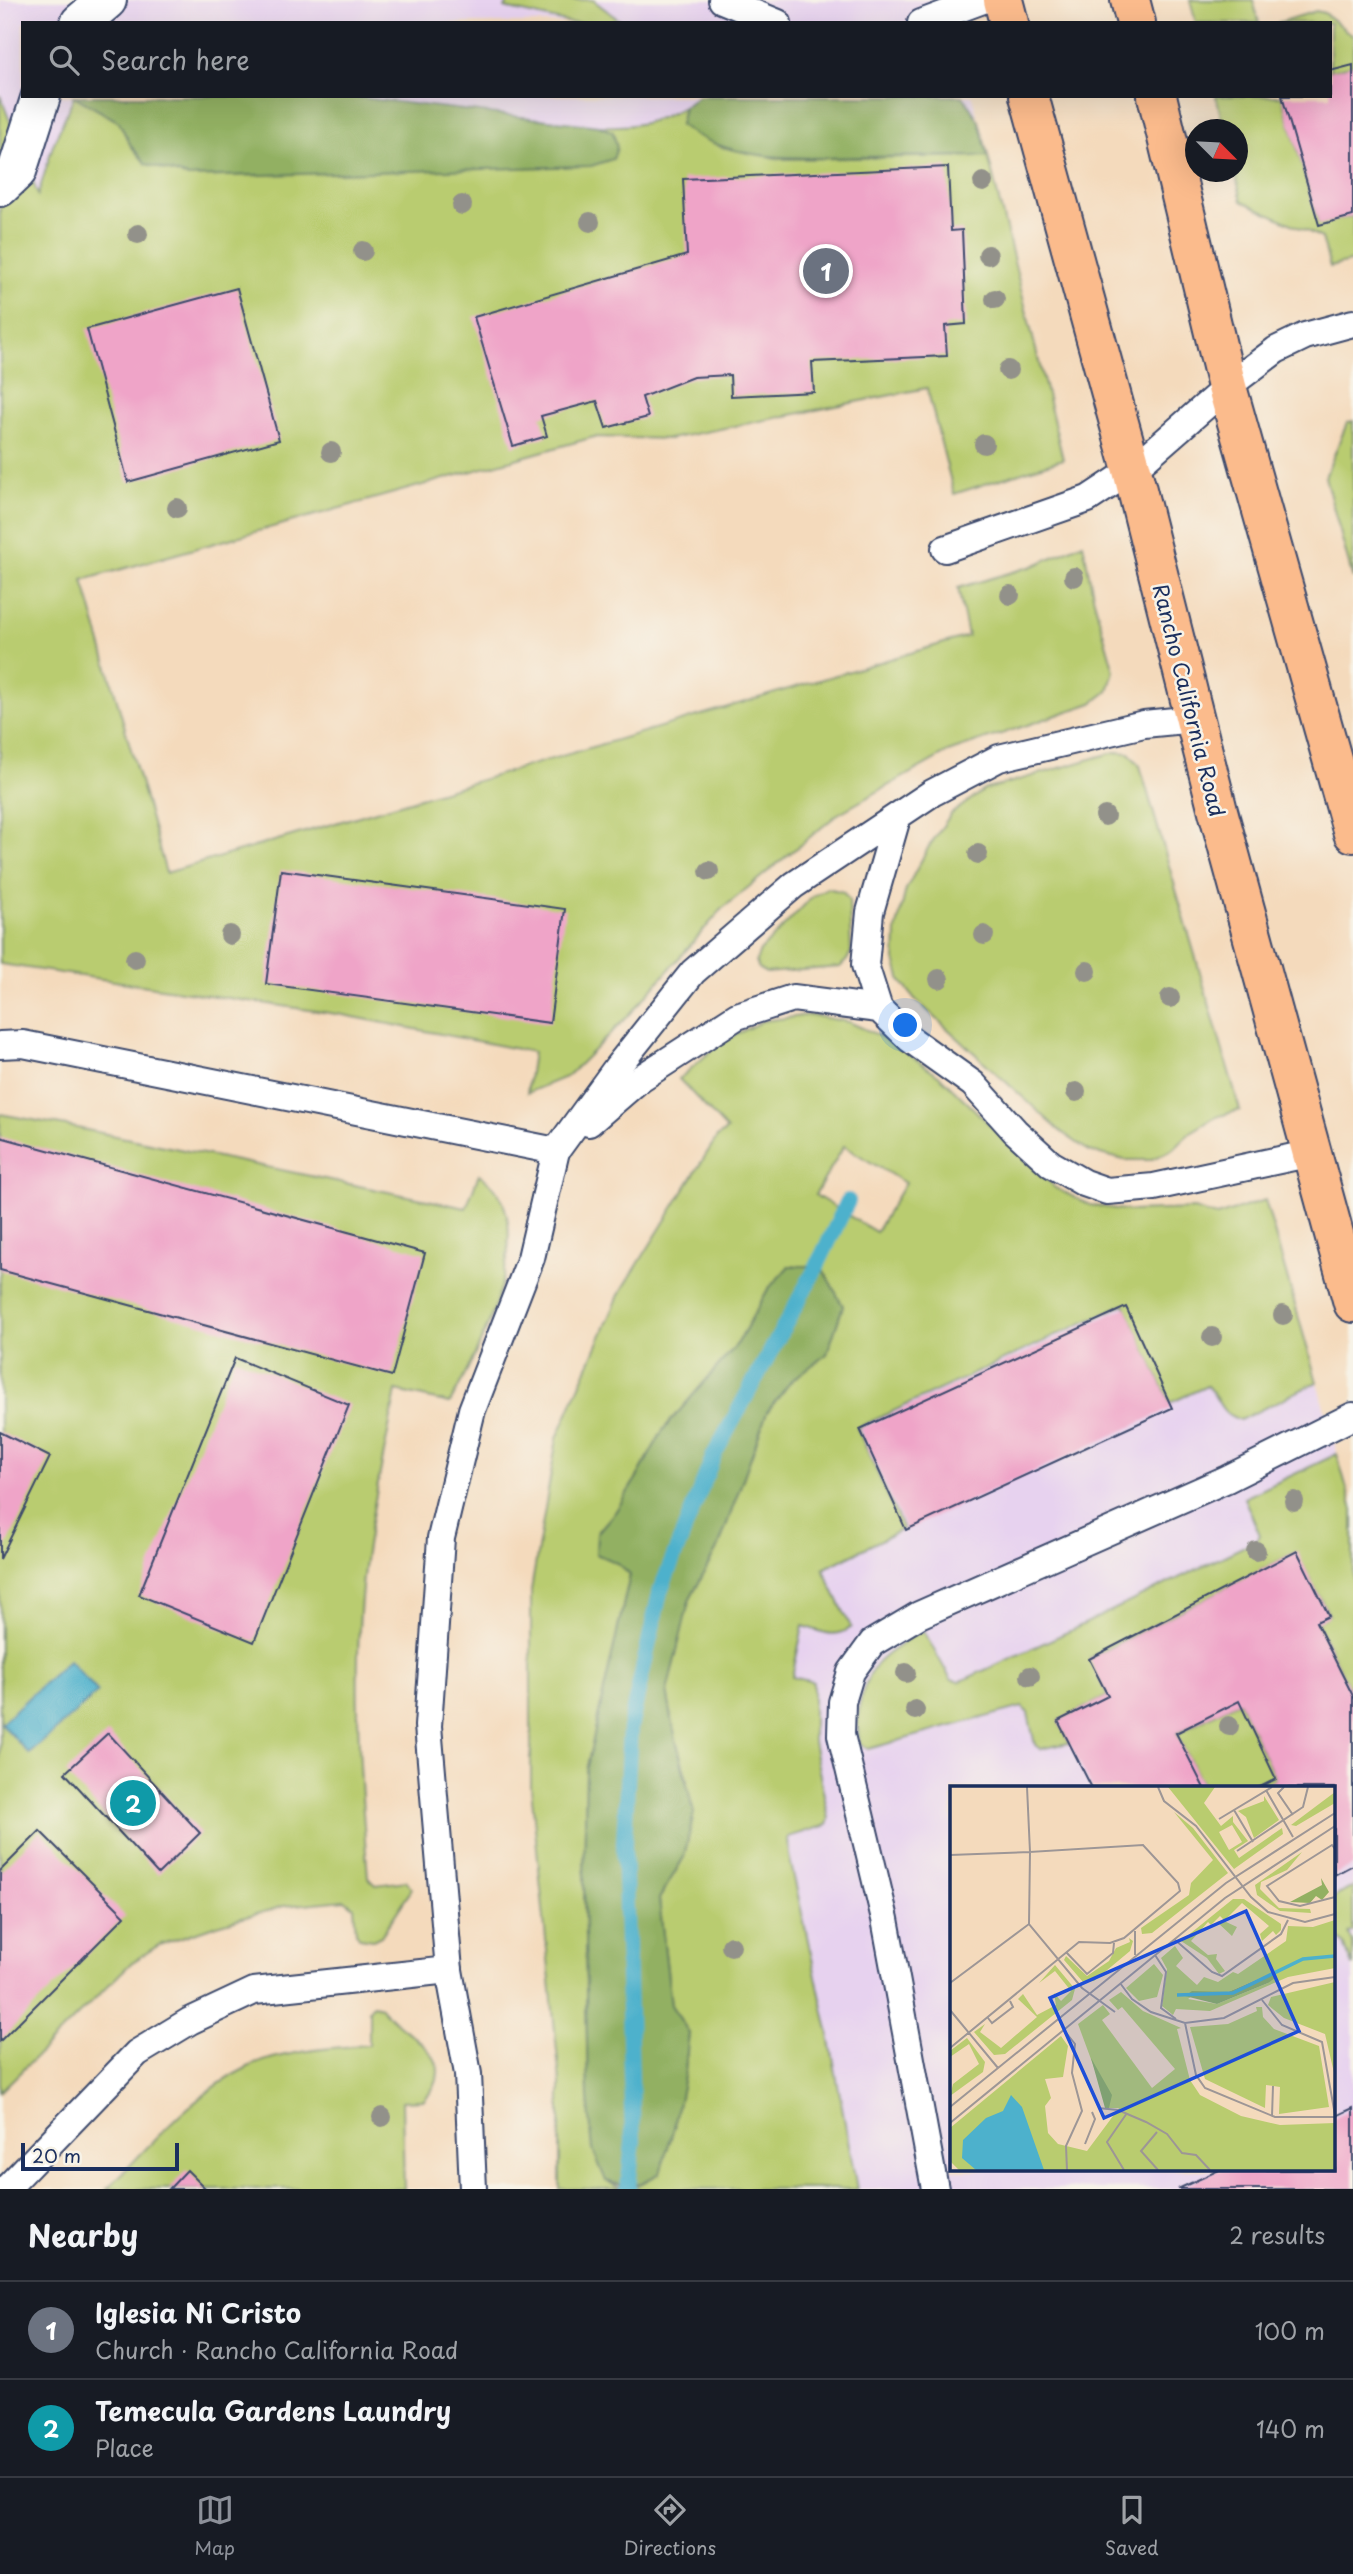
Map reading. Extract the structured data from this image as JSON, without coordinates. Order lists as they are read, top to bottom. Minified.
{"streets":{"main road":["Rancho California Road"]},"scale_bar":"20 m","north":"bottom right","page":{"search":"Search here","pins":["1","2"],"scale":"20 m","heading":["Nearby","2 results"],"list":[{"mark":"1","name":"Iglesia Ni Cristo","note":"Church · Rancho California Road","value":"100 m"},{"mark":"2","name":"Temecula Gardens Laundry","note":"Place","value":"140 m"}],"nav":["Map","Directions","Saved"]}}
